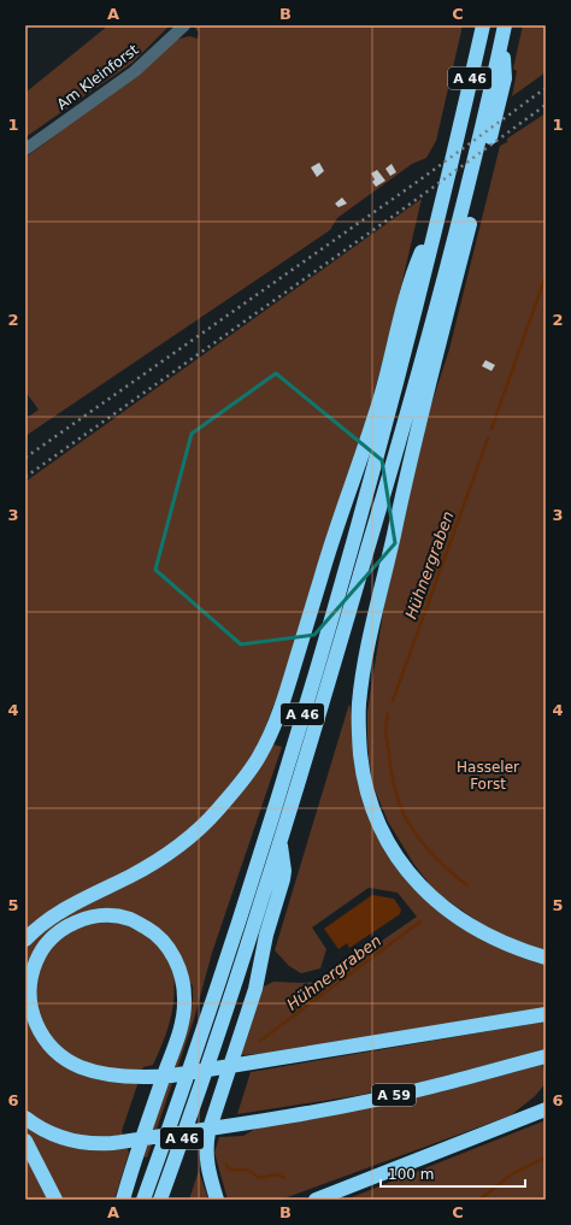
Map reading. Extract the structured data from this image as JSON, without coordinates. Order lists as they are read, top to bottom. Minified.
{"streets":{"highway":["A 46","A 59"],"street":["Am Kleinforst"]},"water":["Hühnergraben"],"parks":["Hasseler Forst"],"scale_bar":"100 m","grid":{"columns":["A","B","C"],"rows":["1","2","3","4","5","6"]}}
